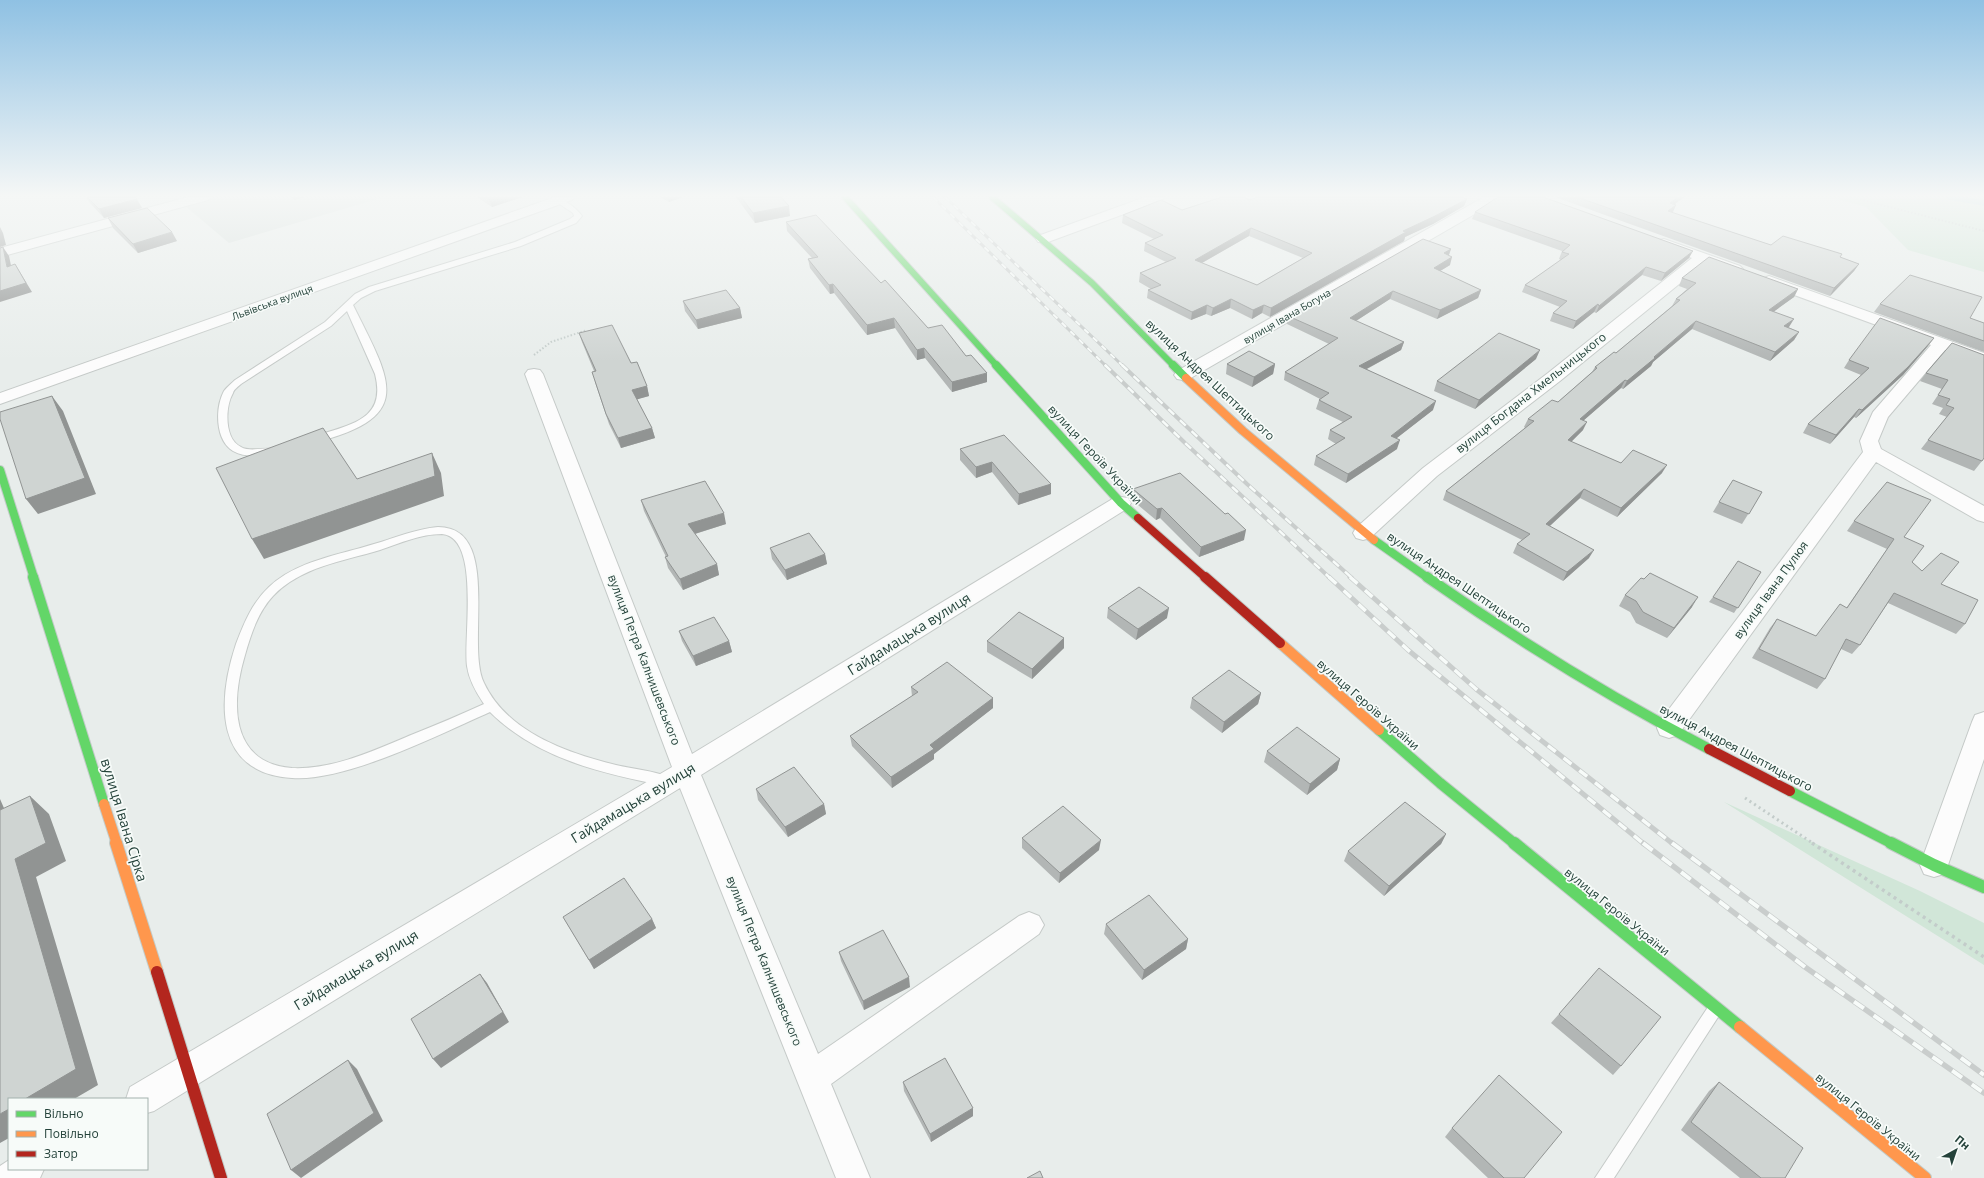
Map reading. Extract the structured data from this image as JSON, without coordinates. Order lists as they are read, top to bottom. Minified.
{"streets":{"street":["Львівська вулиця","вулиця Івана Богуна","вулиця Андрея Шептицького","вулиця Богдана Хмельницького","вулиця Героїв України","вулиця Івана Пулюя","Гайдамацька вулиця","вулиця Петра Калнишевського","вулиця Івана Сірка"]},"crossings":[["вулиця Івана Богуна","вулиця Андрея Шептицького"],["вулиця Андрея Шептицького","вулиця Богдана Хмельницького"],["вулиця Андрея Шептицького","вулиця Івана Пулюя"],["вулиця Героїв України","Гайдамацька вулиця"],["Гайдамацька вулиця","вулиця Петра Калнишевського"],["Гайдамацька вулиця","вулиця Івана Сірка"]],"legend":["Вільно","Повільно","Затор"],"north":"top right"}
